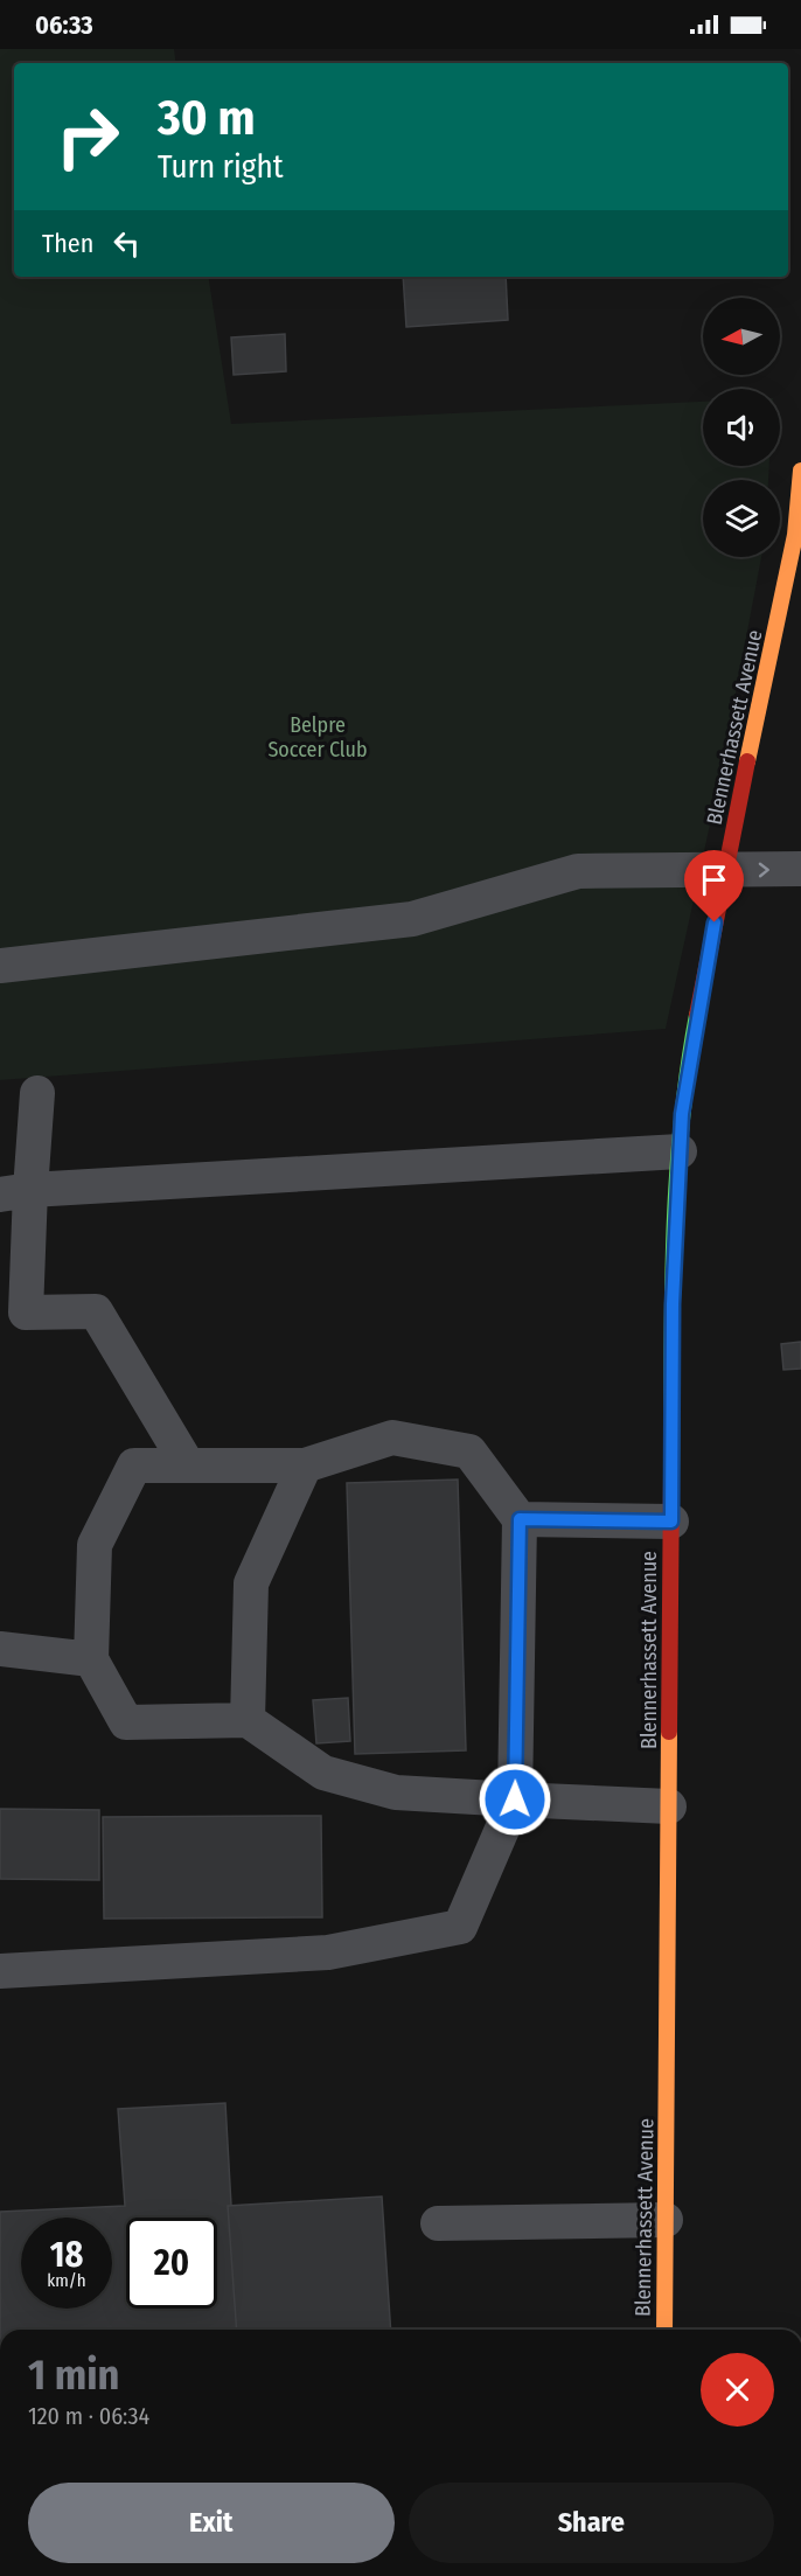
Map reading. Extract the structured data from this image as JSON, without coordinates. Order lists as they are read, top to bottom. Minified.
{"streets":{"street":["Blennerhassett Avenue"]},"parks":["Belpre Soccer Club"],"north":"left","page":{"status":"06:33","turn":["30 m","Turn right"],"then":"Then","speed":"18 km/h","limit":"20","heading":["1 min","120 m · 06:34"],"buttons":["Exit","Share"]}}
